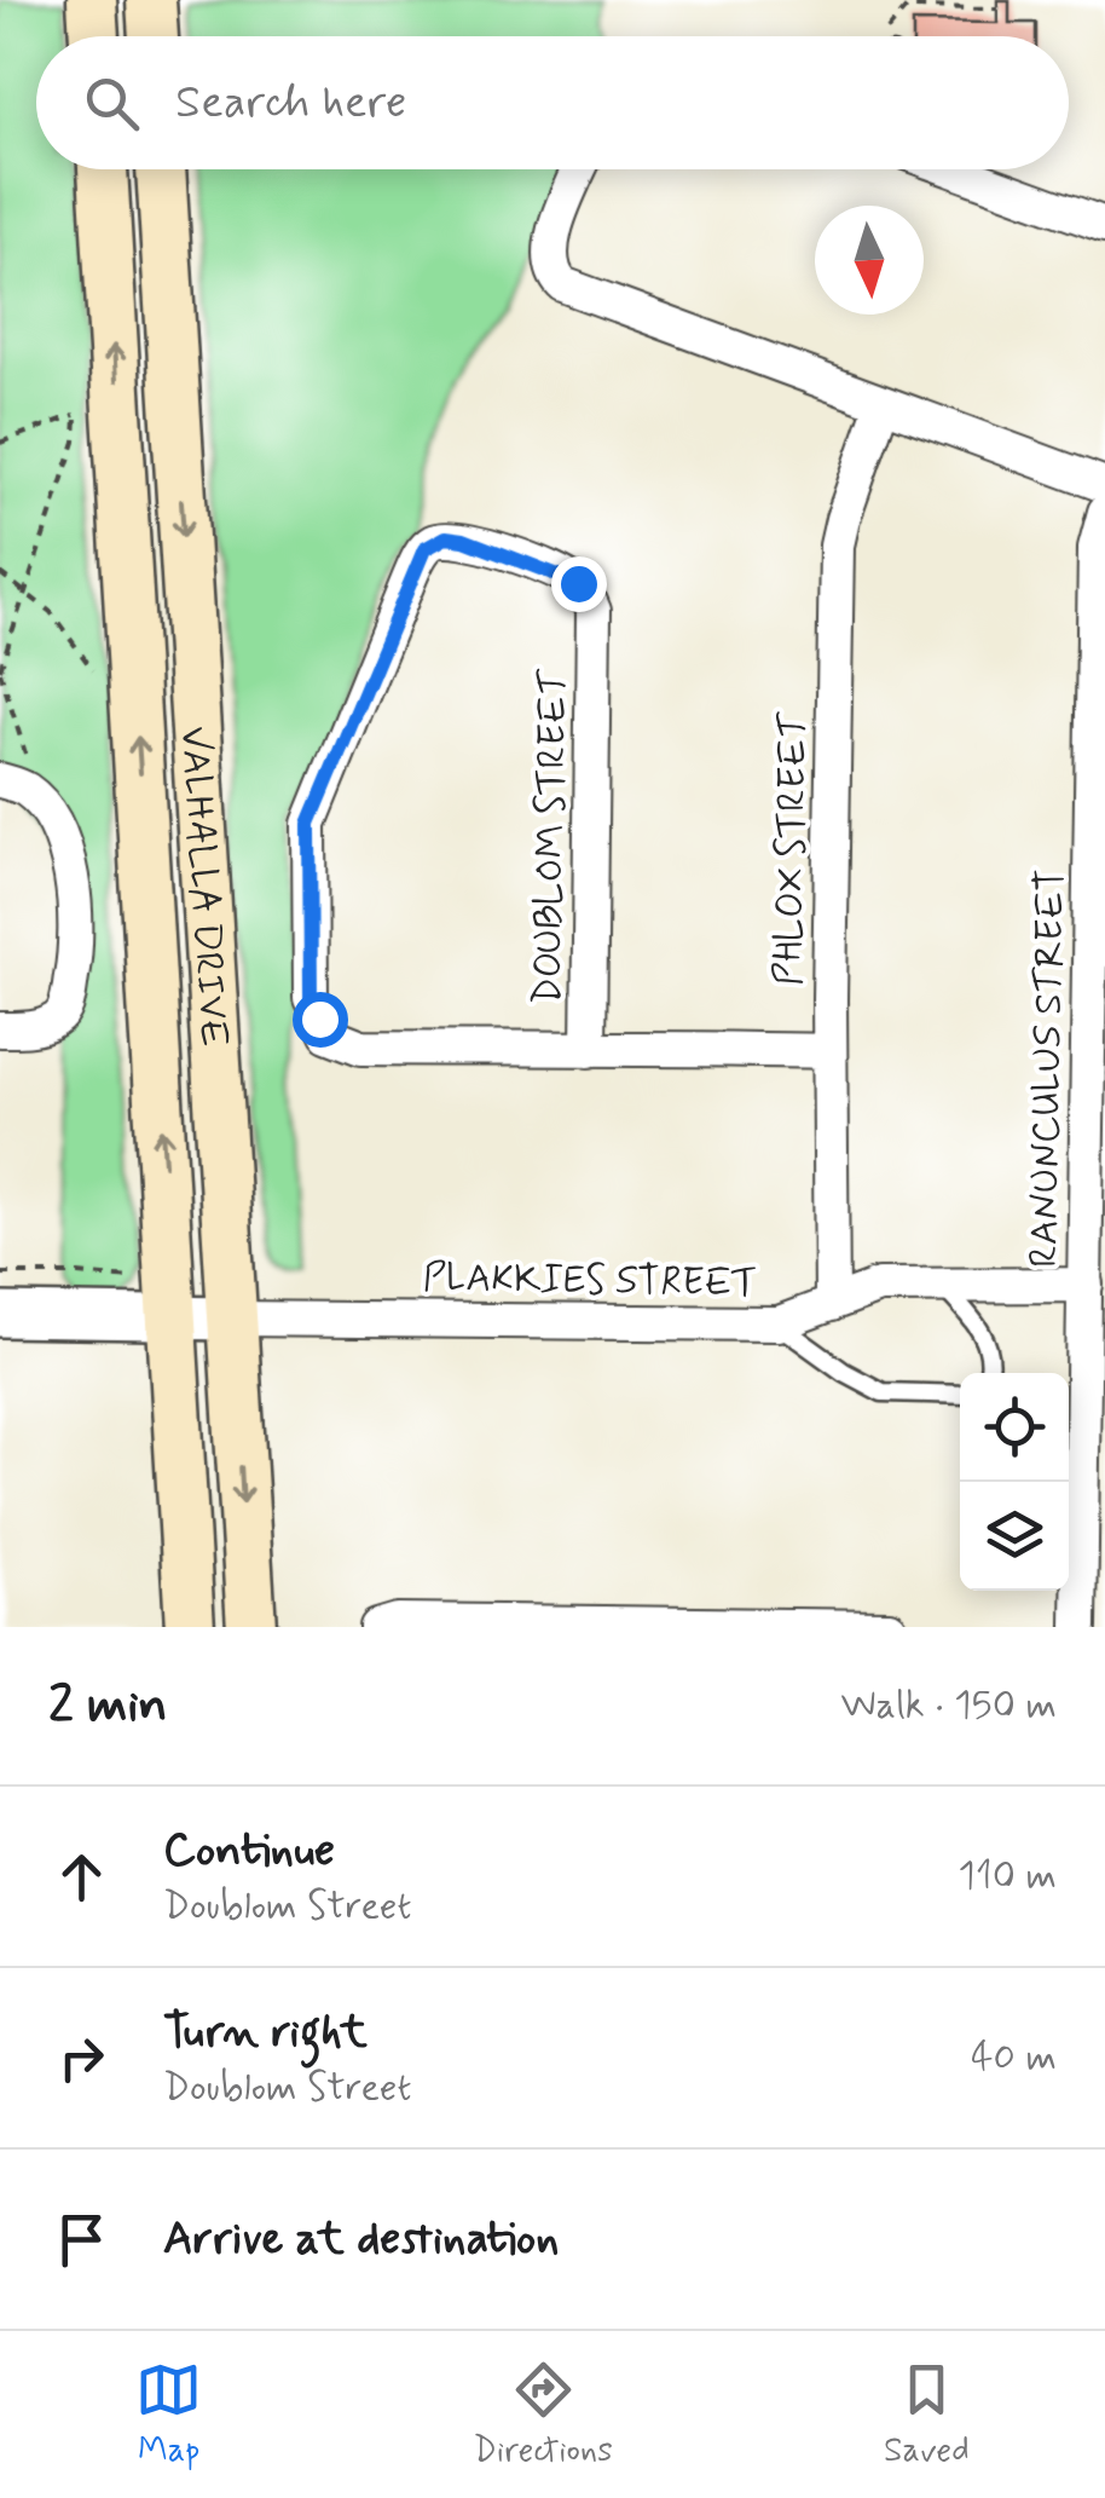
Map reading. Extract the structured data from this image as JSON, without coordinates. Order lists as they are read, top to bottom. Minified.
{"streets":{"main road":["VALHALLA DRIVE"],"street":["DOUBLOM STREET","PHLOX STREET","RANUNCULUS STREET","PLAKKIES STREET"]},"crossings":[["PHLOX STREET","PLAKKIES STREET"],["VALHALLA DRIVE","PLAKKIES STREET"],["RANUNCULUS STREET","PLAKKIES STREET"]],"north":"bottom","page":{"search":"Search here","heading":["2 min","Walk · 150 m"],"list":[["Continue","Doublom Street","110 m"],["Turn right","Doublom Street","40 m"],"Arrive at destination"],"nav":["Map","Directions","Saved"]}}
